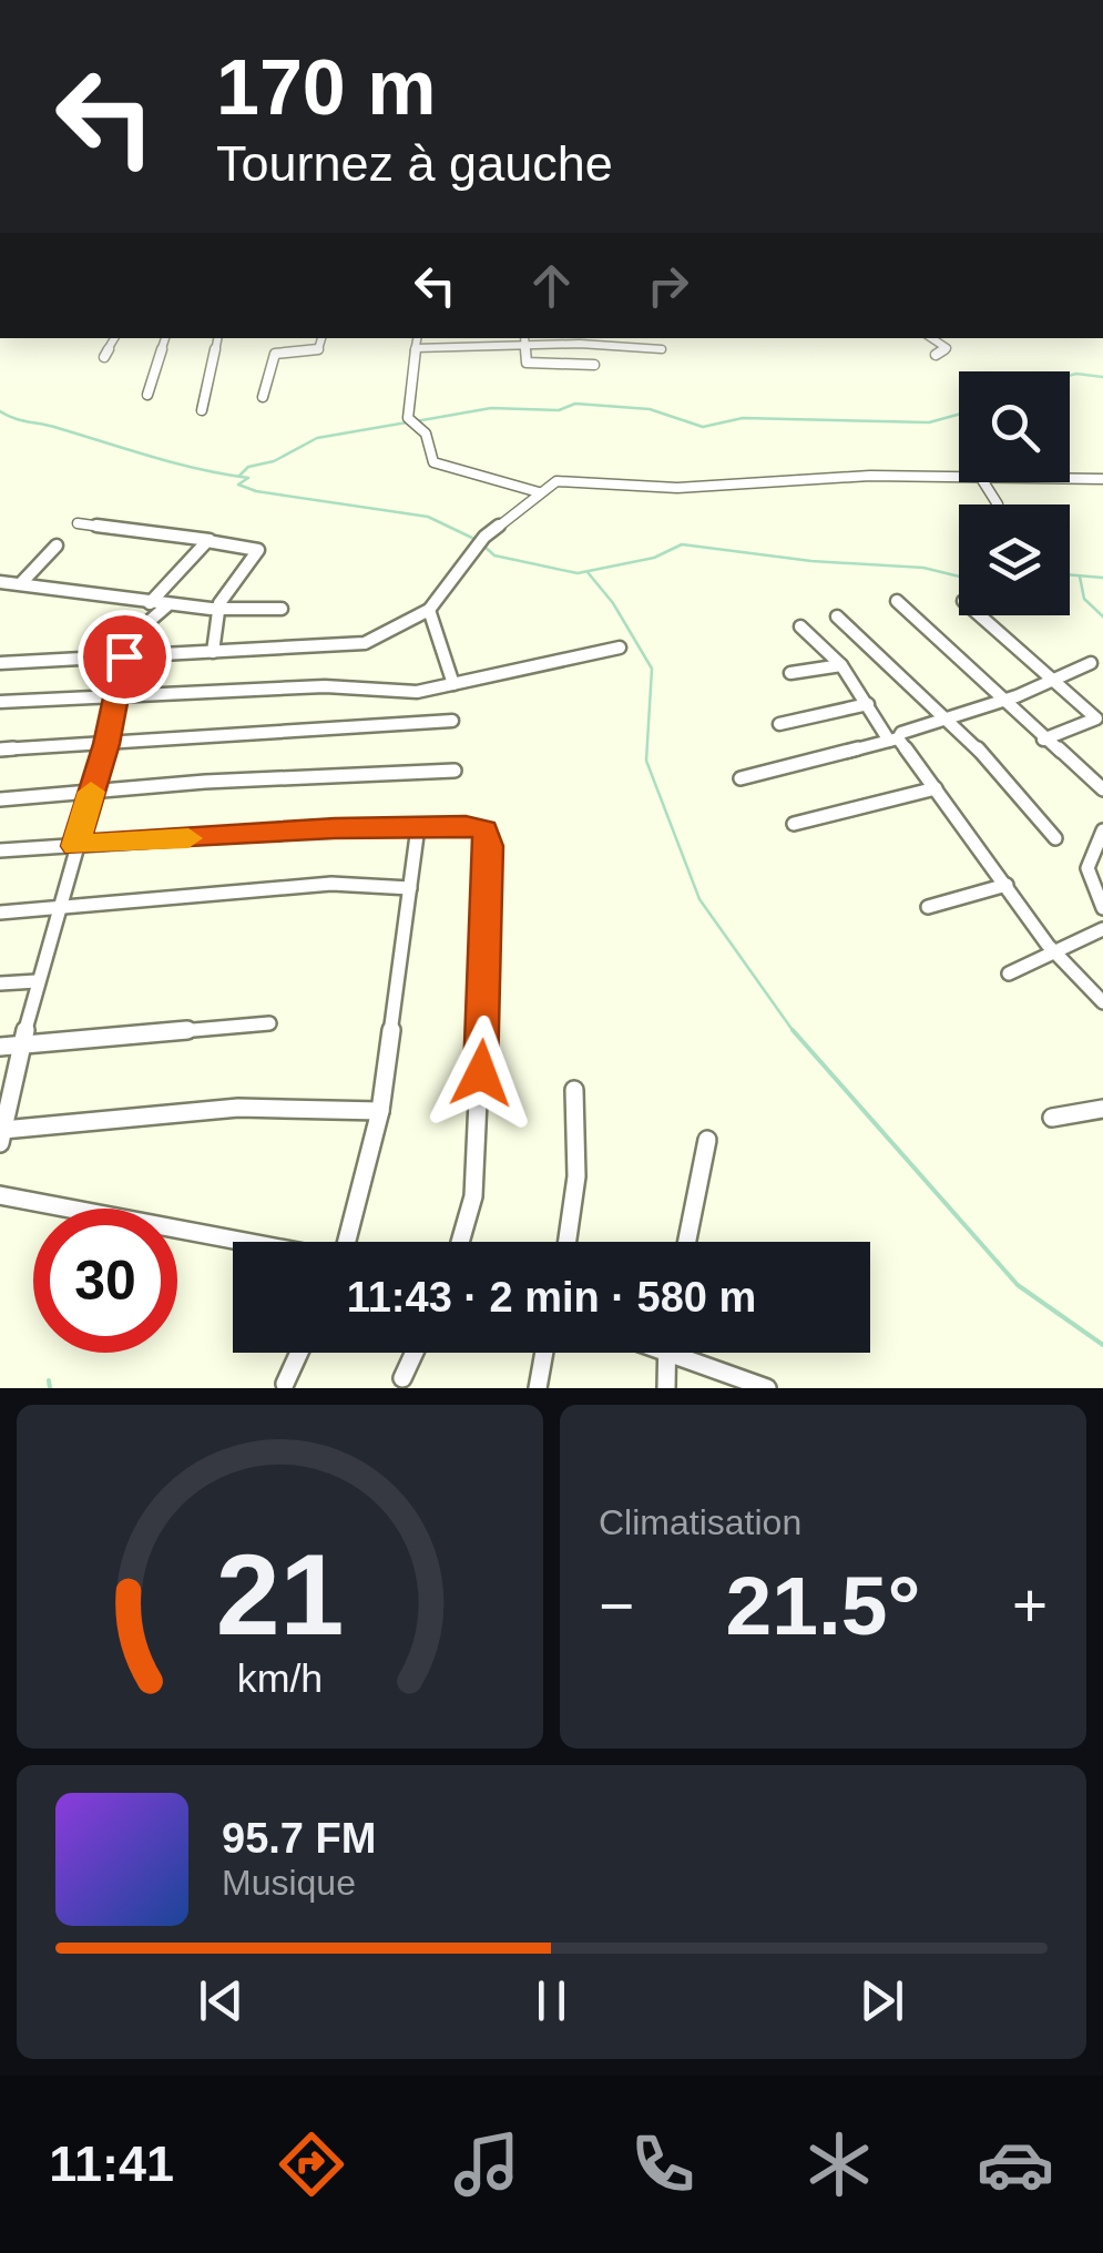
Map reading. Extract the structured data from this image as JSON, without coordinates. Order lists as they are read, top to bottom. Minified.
{"page":{"turn":["170 m","Tournez à gauche"],"limit":"30","trip":"11:43 · 2 min · 580 m","tile":"Climatisation","heat":["−","21.5°","+"],"song":["95.7 FM","Musique"],"tabs":"11:41","gauge":["21","km/h"]}}
